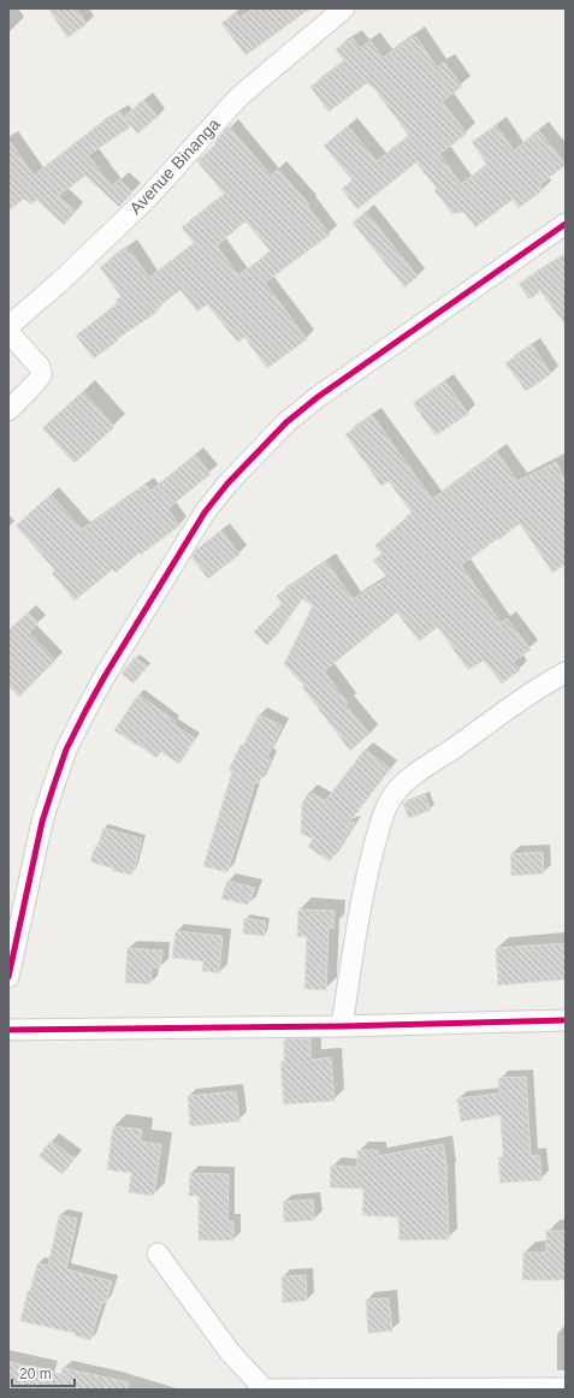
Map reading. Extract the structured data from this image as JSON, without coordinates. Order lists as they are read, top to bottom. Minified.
{"streets":{"street":["Avenue Binanga"]},"scale_bar":"20 m"}
